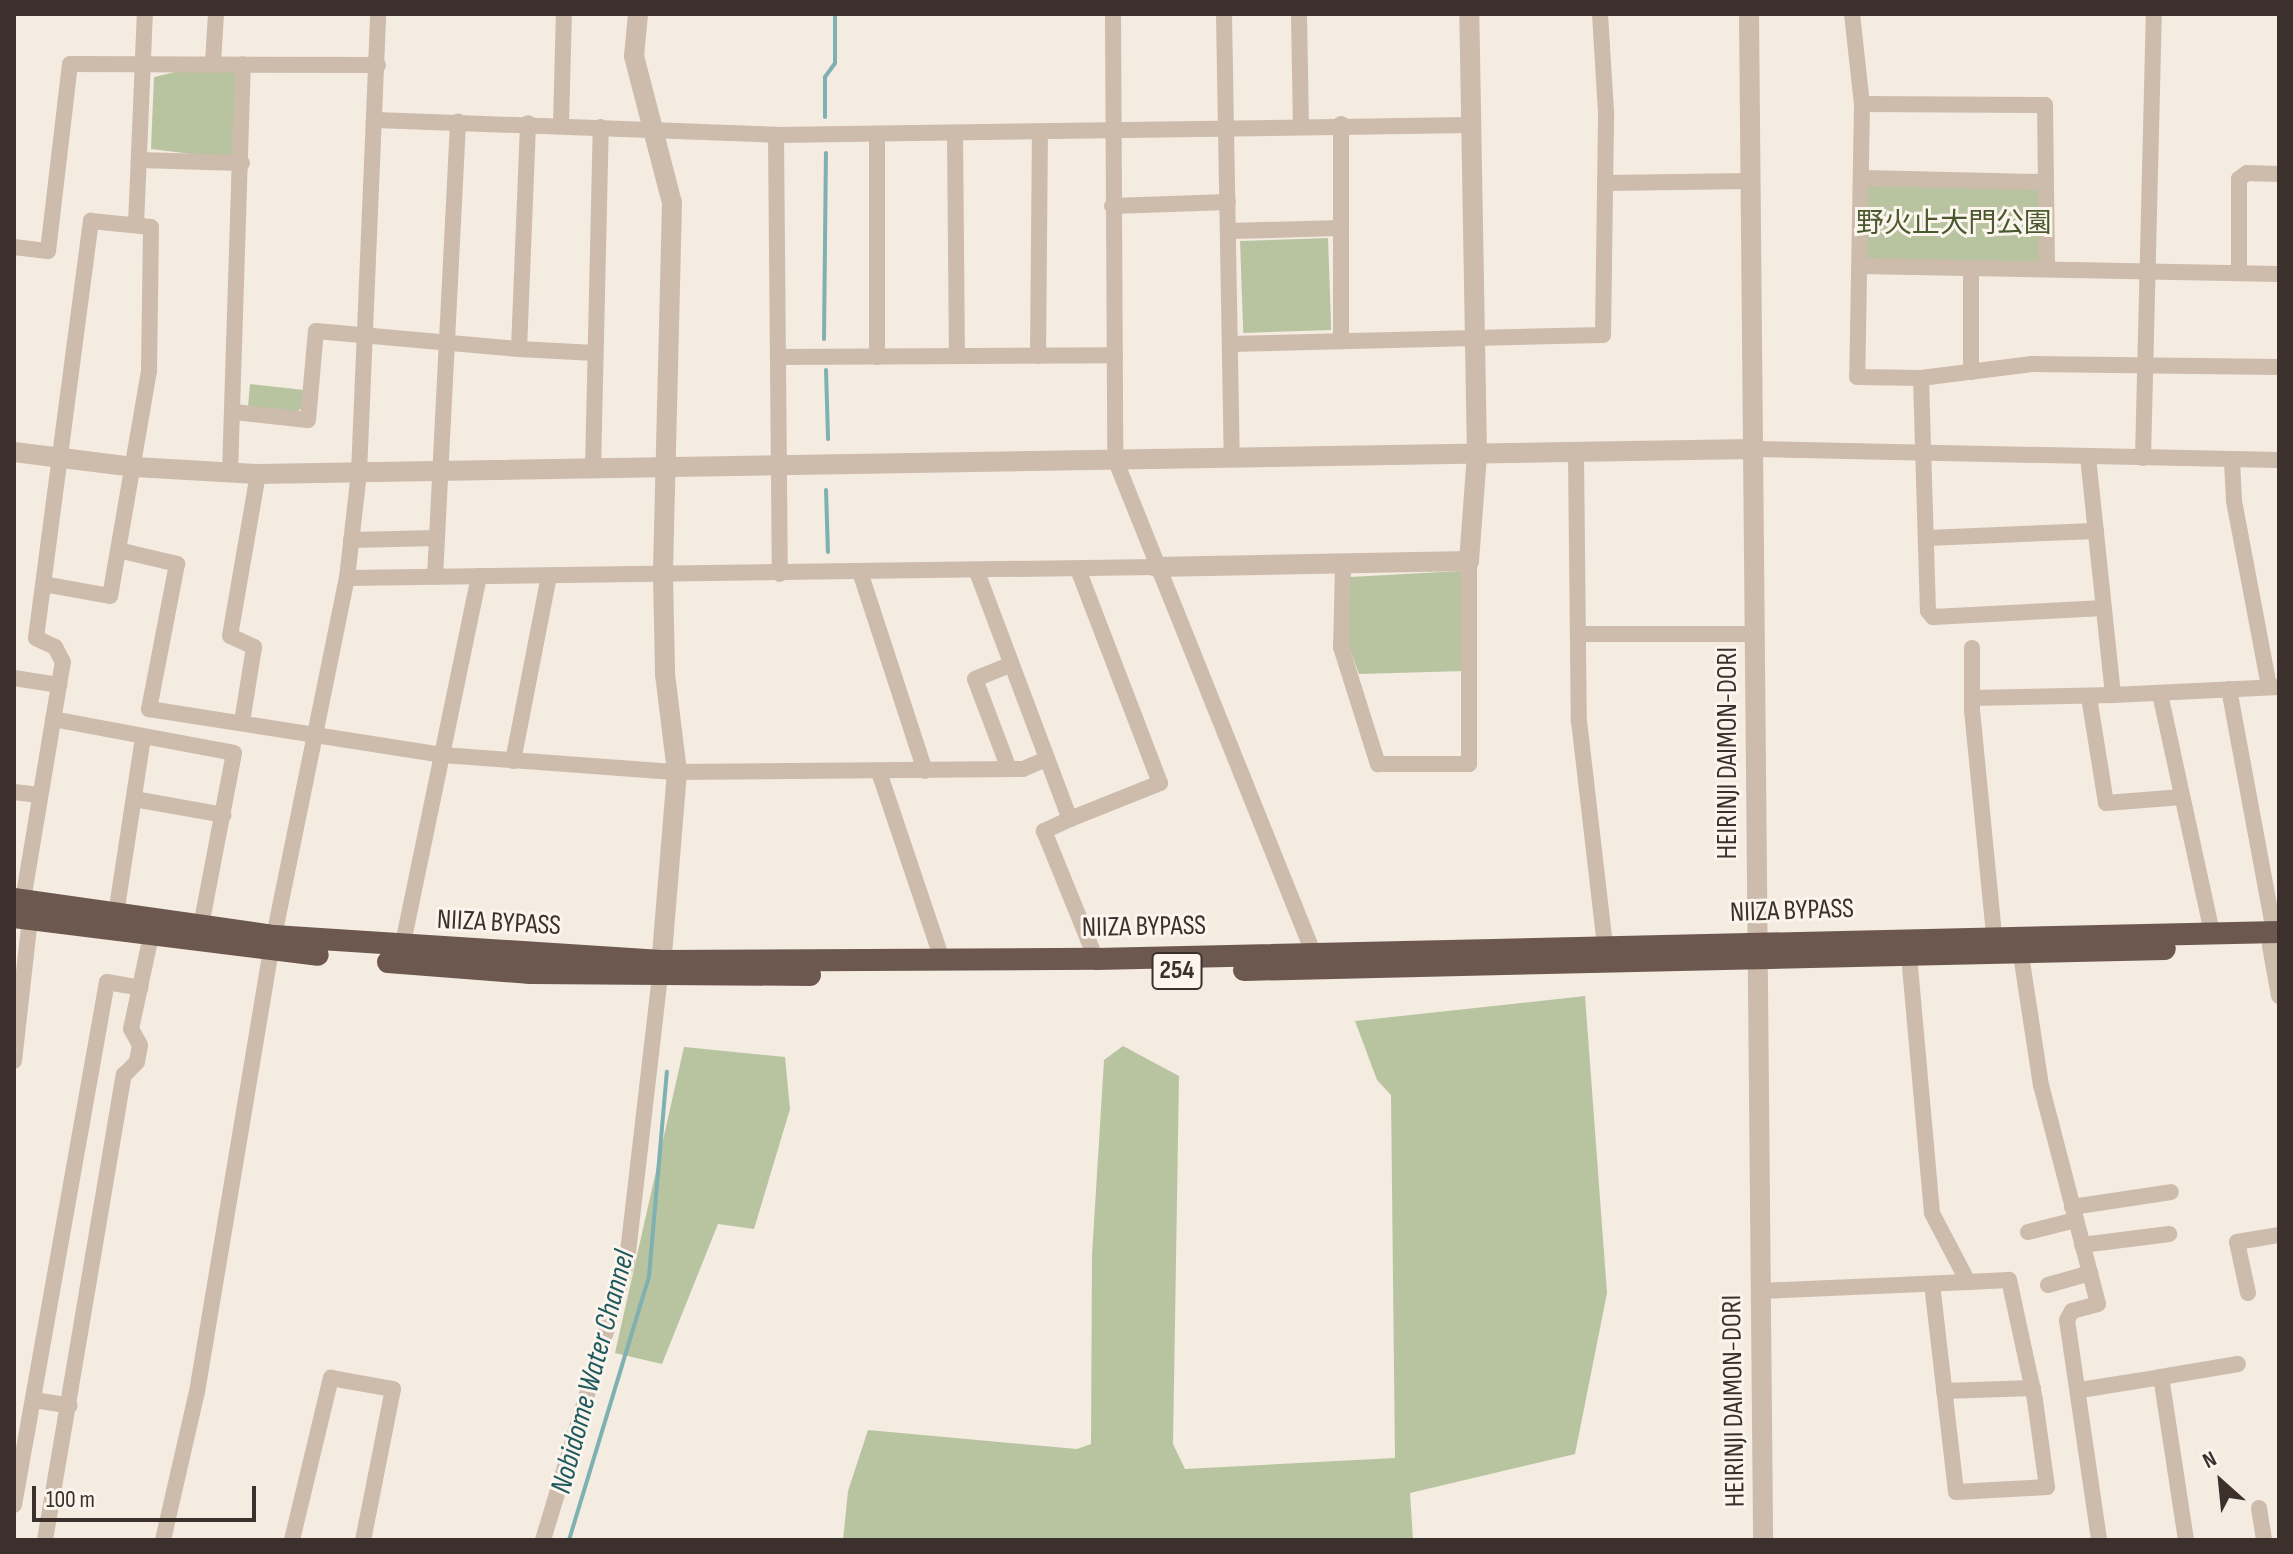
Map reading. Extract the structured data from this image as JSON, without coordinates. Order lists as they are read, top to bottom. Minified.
{"streets":{"highway":["NIIZA BYPASS","254"],"street":["HEIRINJI DAIMON-DORI"]},"crossings":[["HEIRINJI DAIMON-DORI","NIIZA BYPASS"]],"water":["Nobidome Water Channel"],"parks":["野火止大門公園"],"scale_bar":"100 m","north":"top left"}
